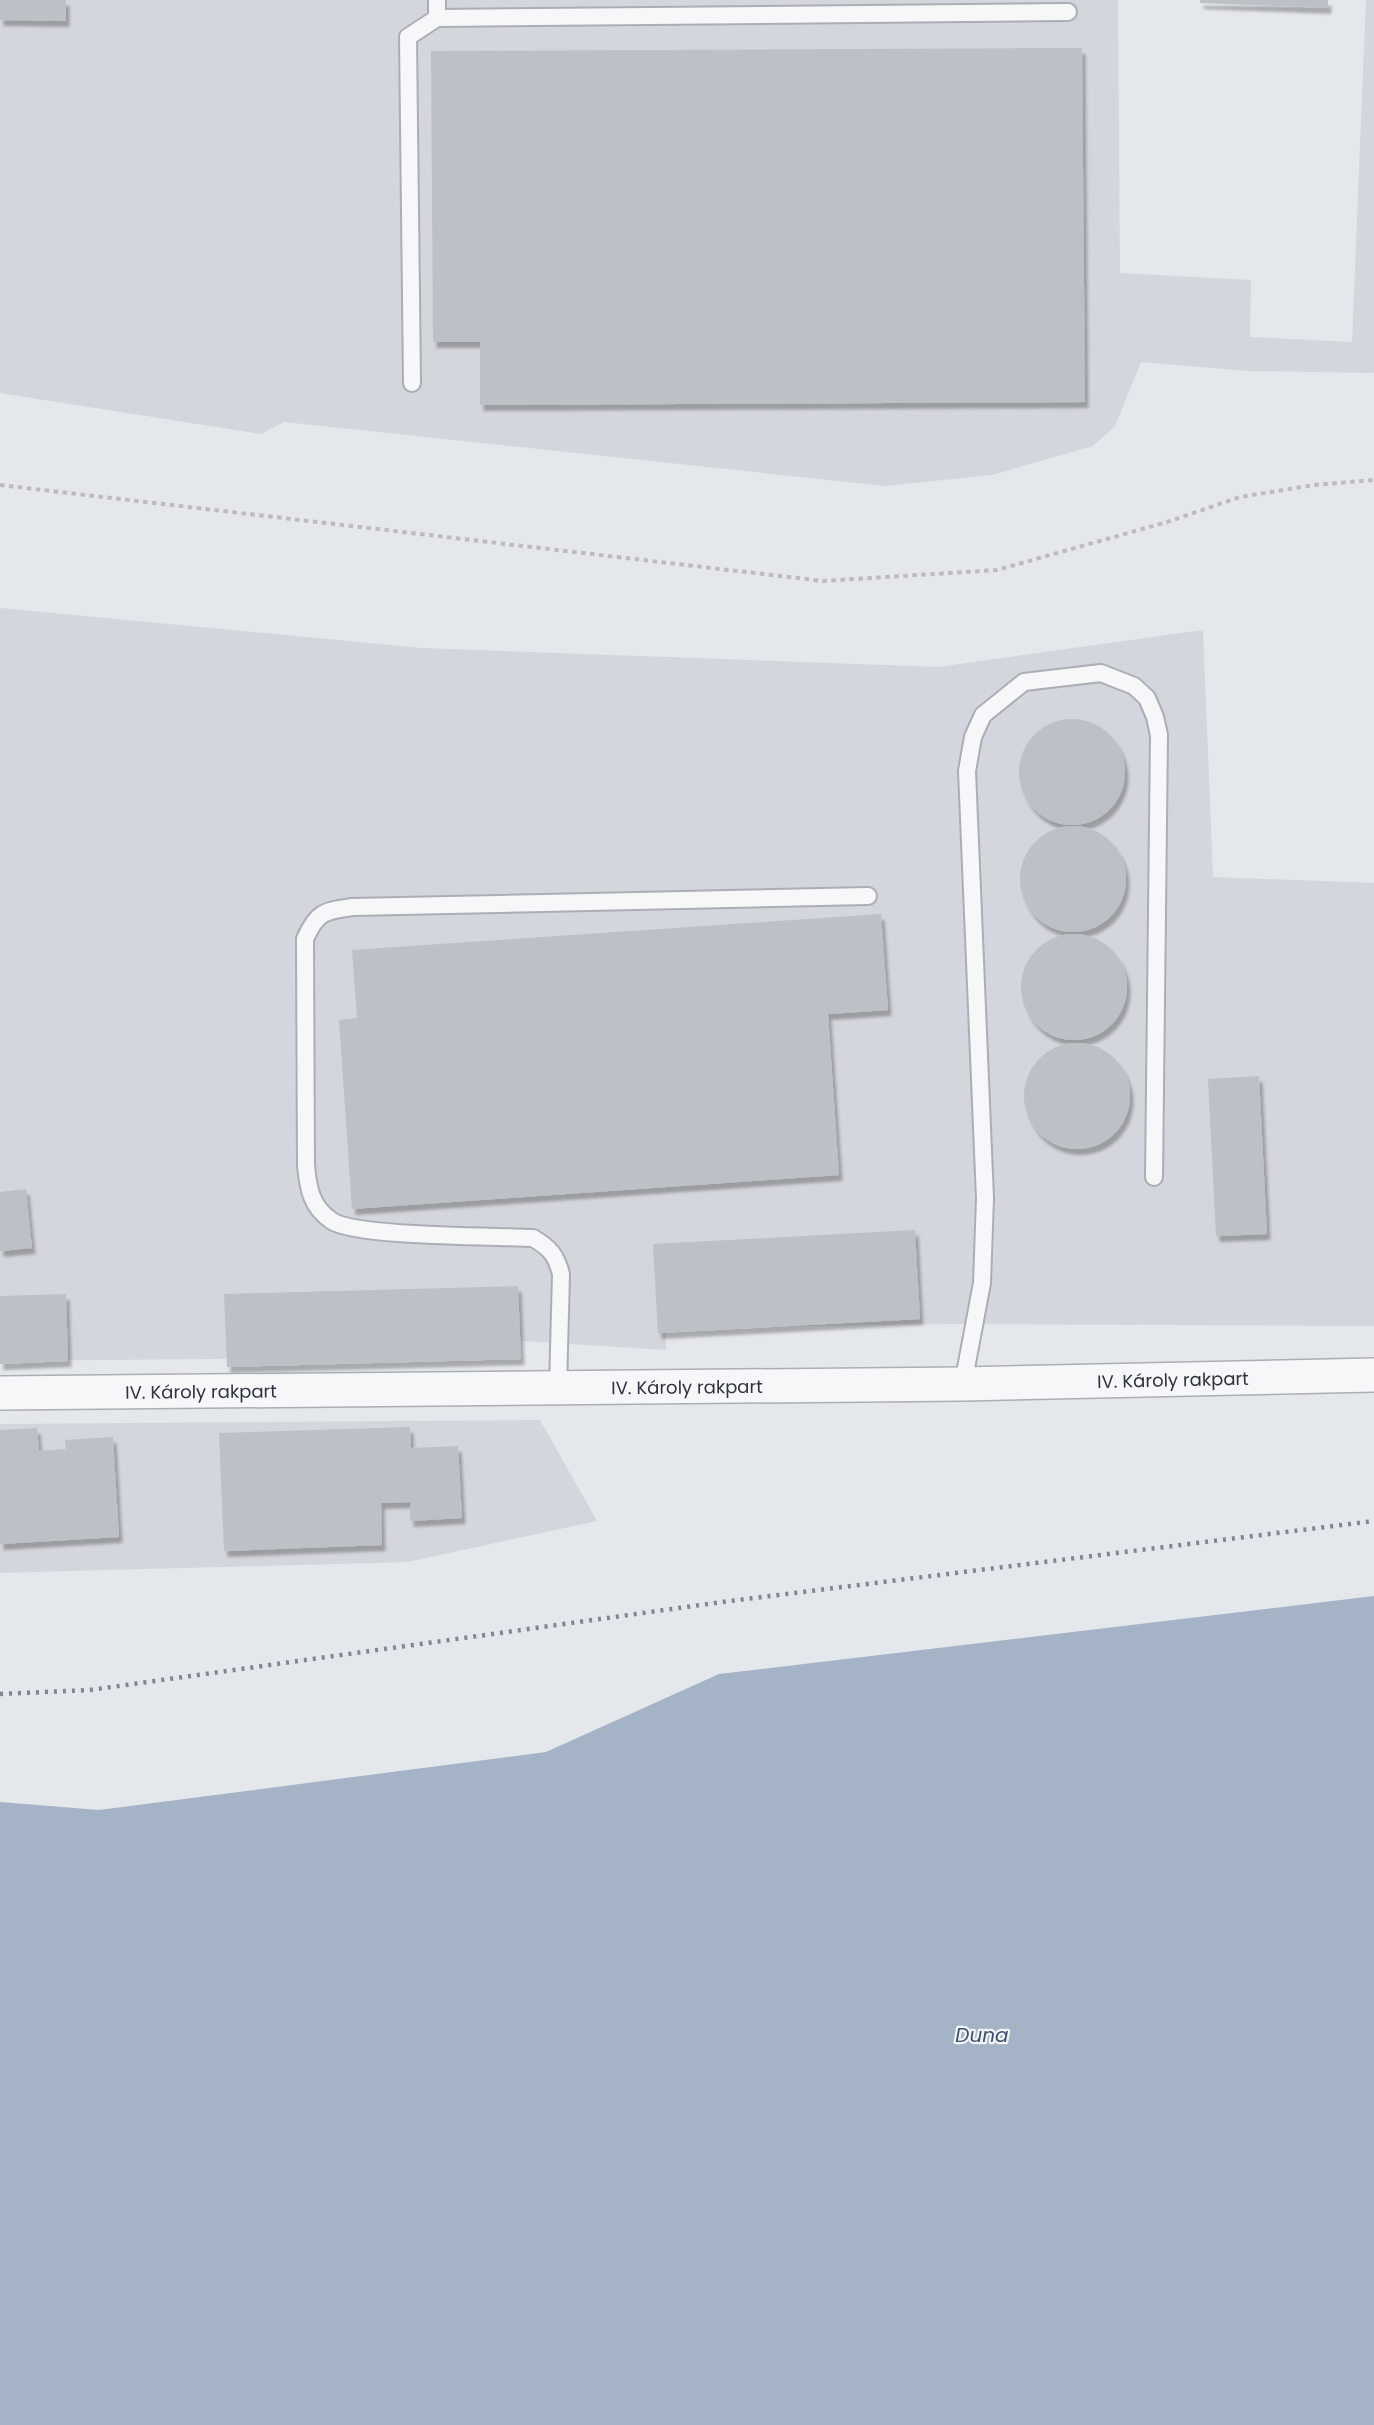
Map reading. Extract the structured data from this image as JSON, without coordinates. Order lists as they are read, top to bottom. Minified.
{"streets":{"street":["IV. Károly rakpart"]},"water":["Duna"]}
